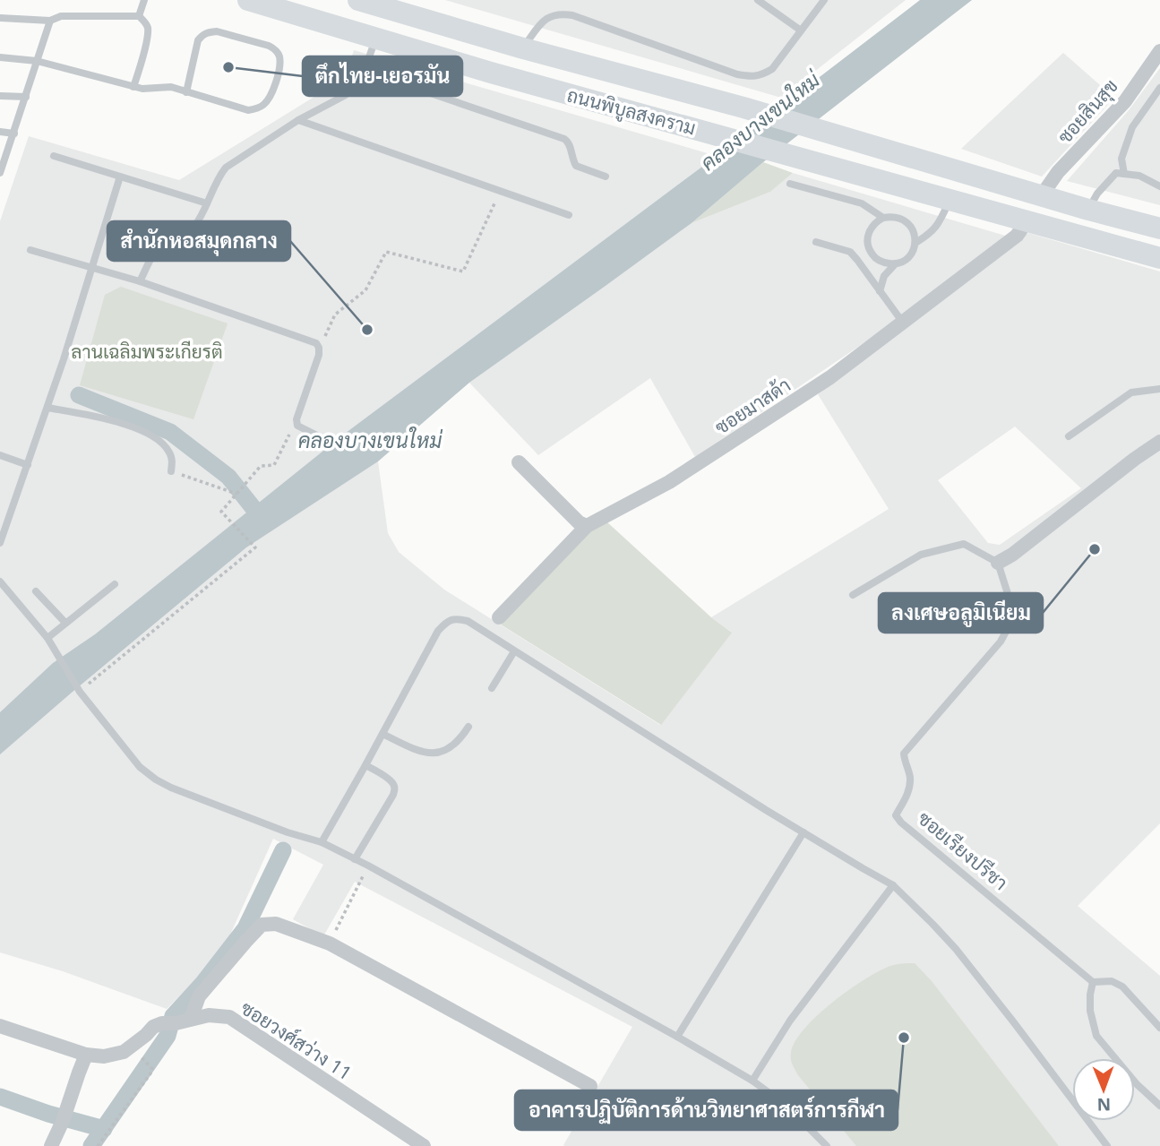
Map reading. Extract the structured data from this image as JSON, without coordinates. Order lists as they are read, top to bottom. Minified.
{"streets":{"main road":["ถนนพิบูลสงคราม"],"street":["ซอยสินสุข","ซอยมาสด้า","ซอยวงศ์สว่าง 11"],"lane":["ซอยเรียงปรีชา"]},"crossings":[["ถนนพิบูลสงคราม","ซอยสินสุข"],["ถนนพิบูลสงคราม","ซอยมาสด้า"]],"water":["คลองบางเขนใหม่"],"parks":["ลานเฉลิมพระเกียรติ"],"places":["ตึกไทย-เยอรมัน","สำนักหอสมุดกลาง","ลงเศษอลูมิเนียม","อาคารปฏิบัติการด้านวิทยาศาสตร์การกีฬา"],"north":"bottom"}
